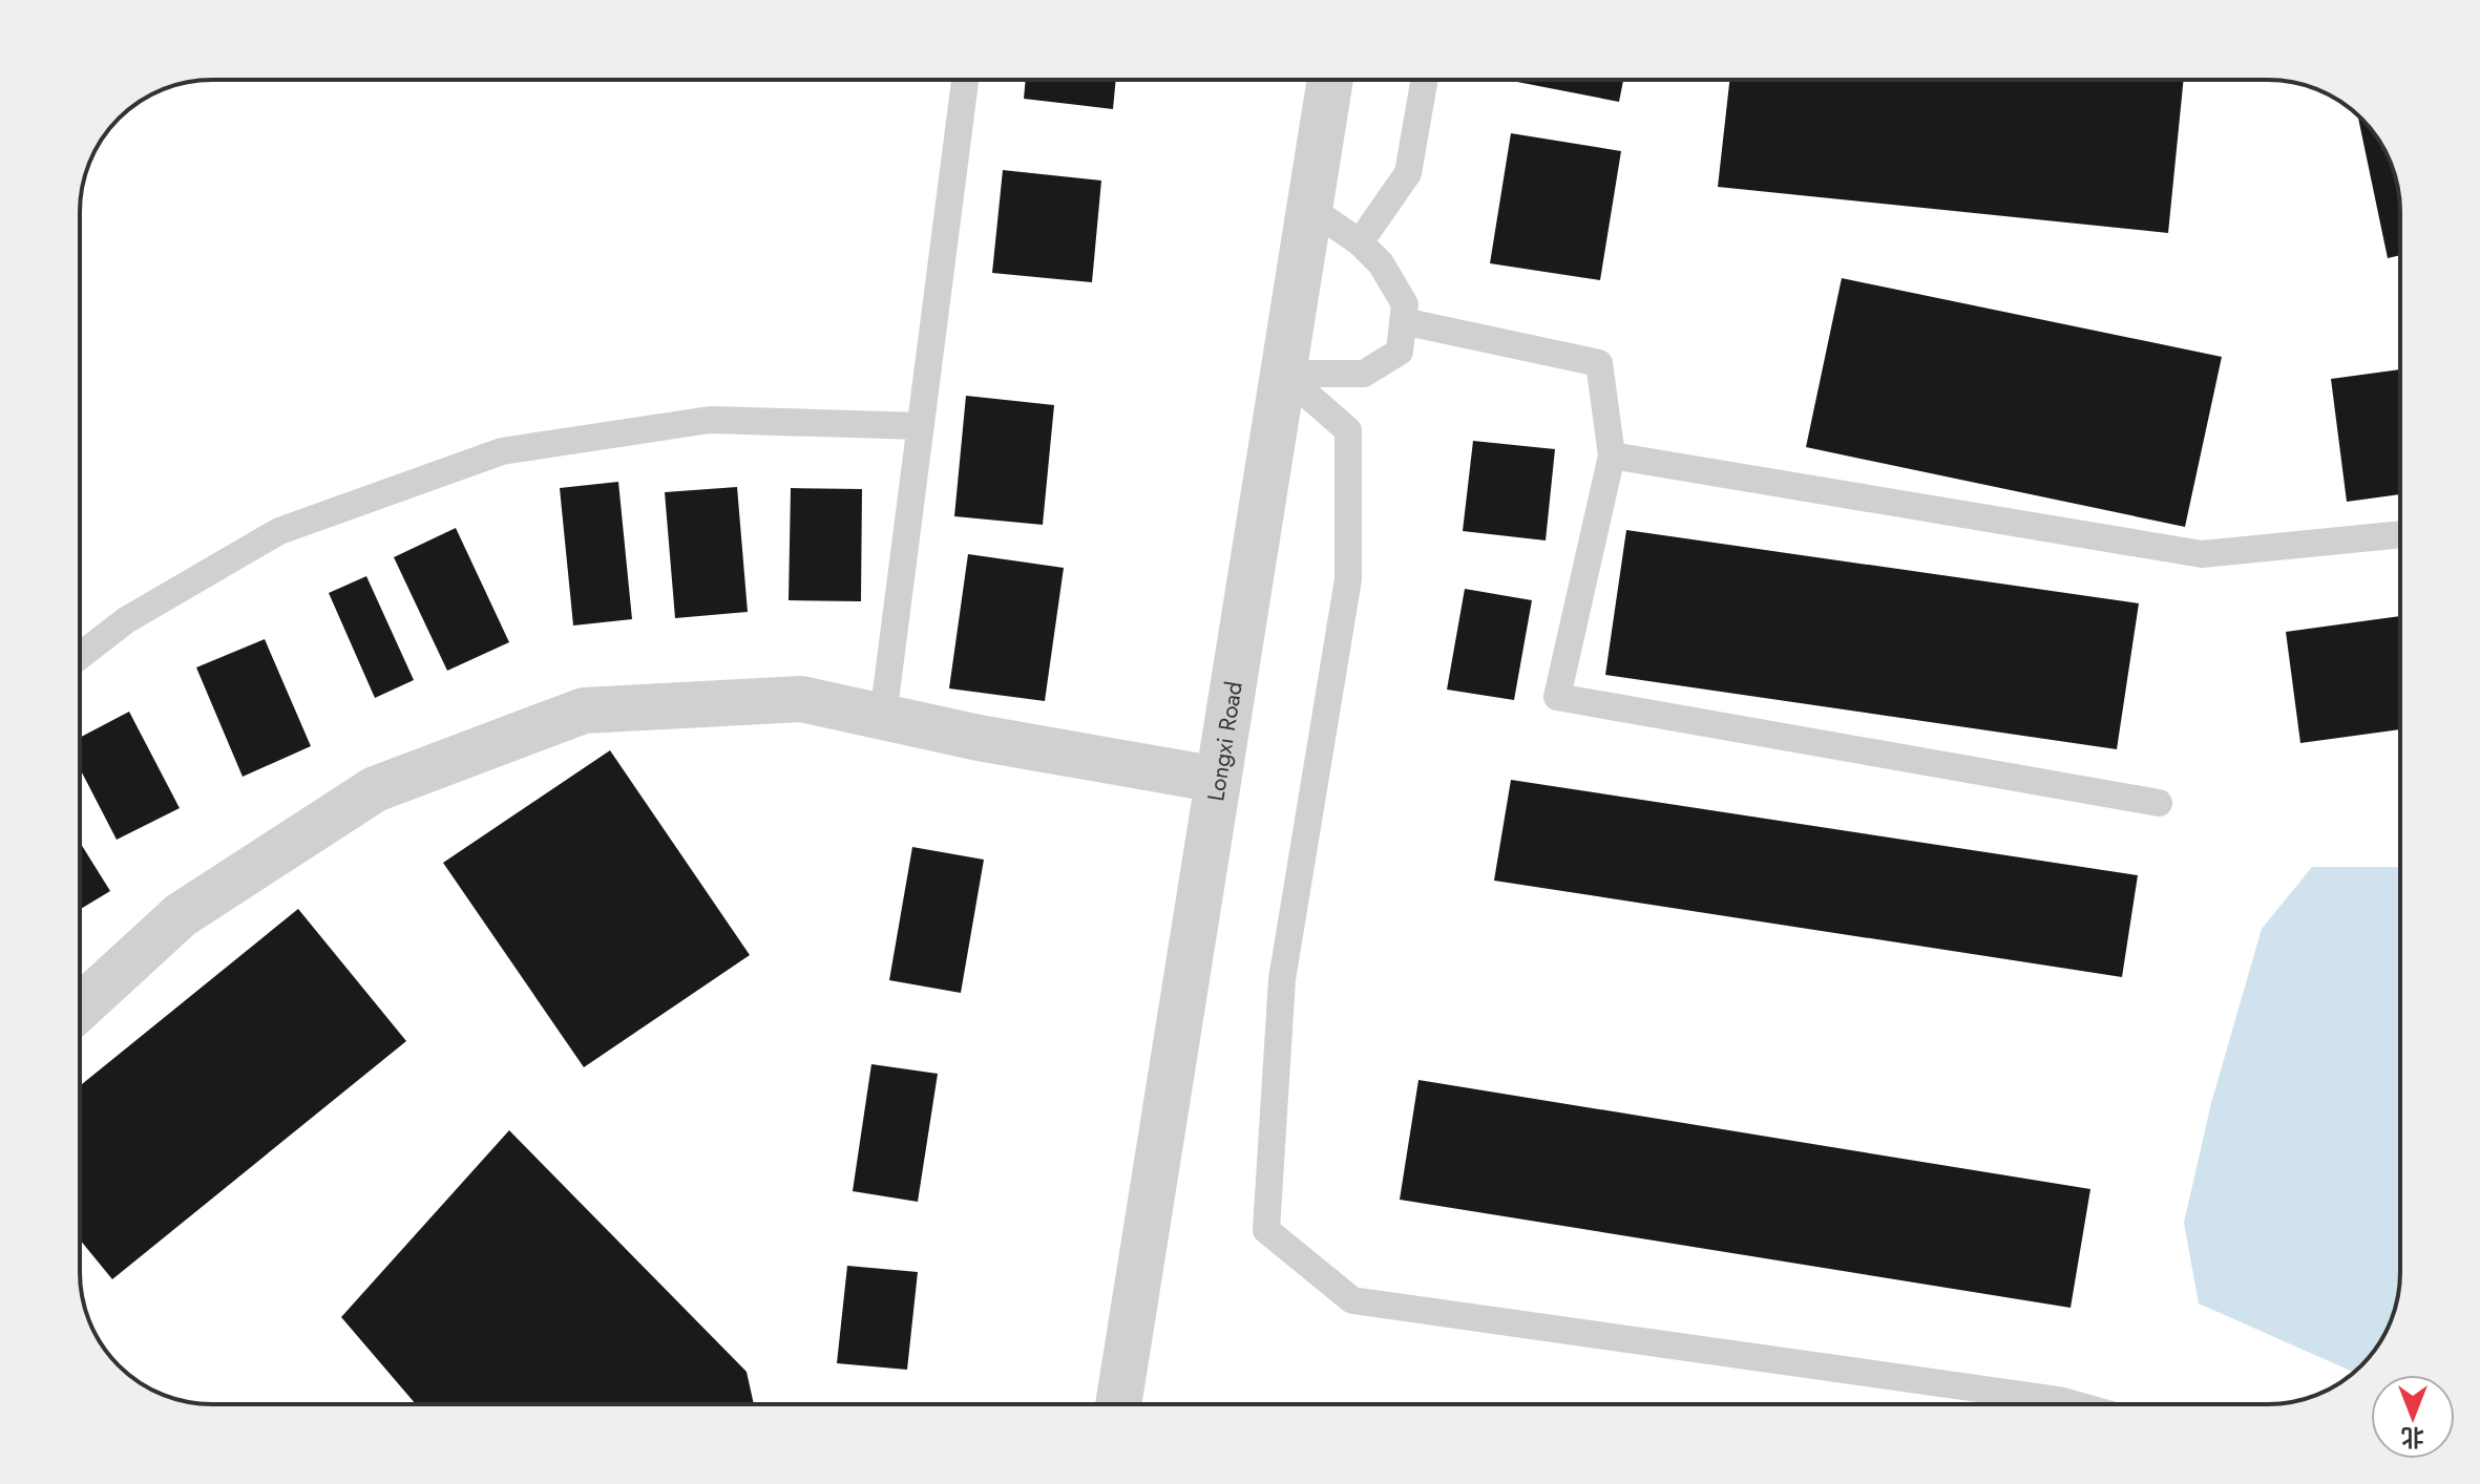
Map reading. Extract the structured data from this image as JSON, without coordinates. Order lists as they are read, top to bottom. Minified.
{"streets":{"street":["Longxi Road"]},"north":"bottom"}
